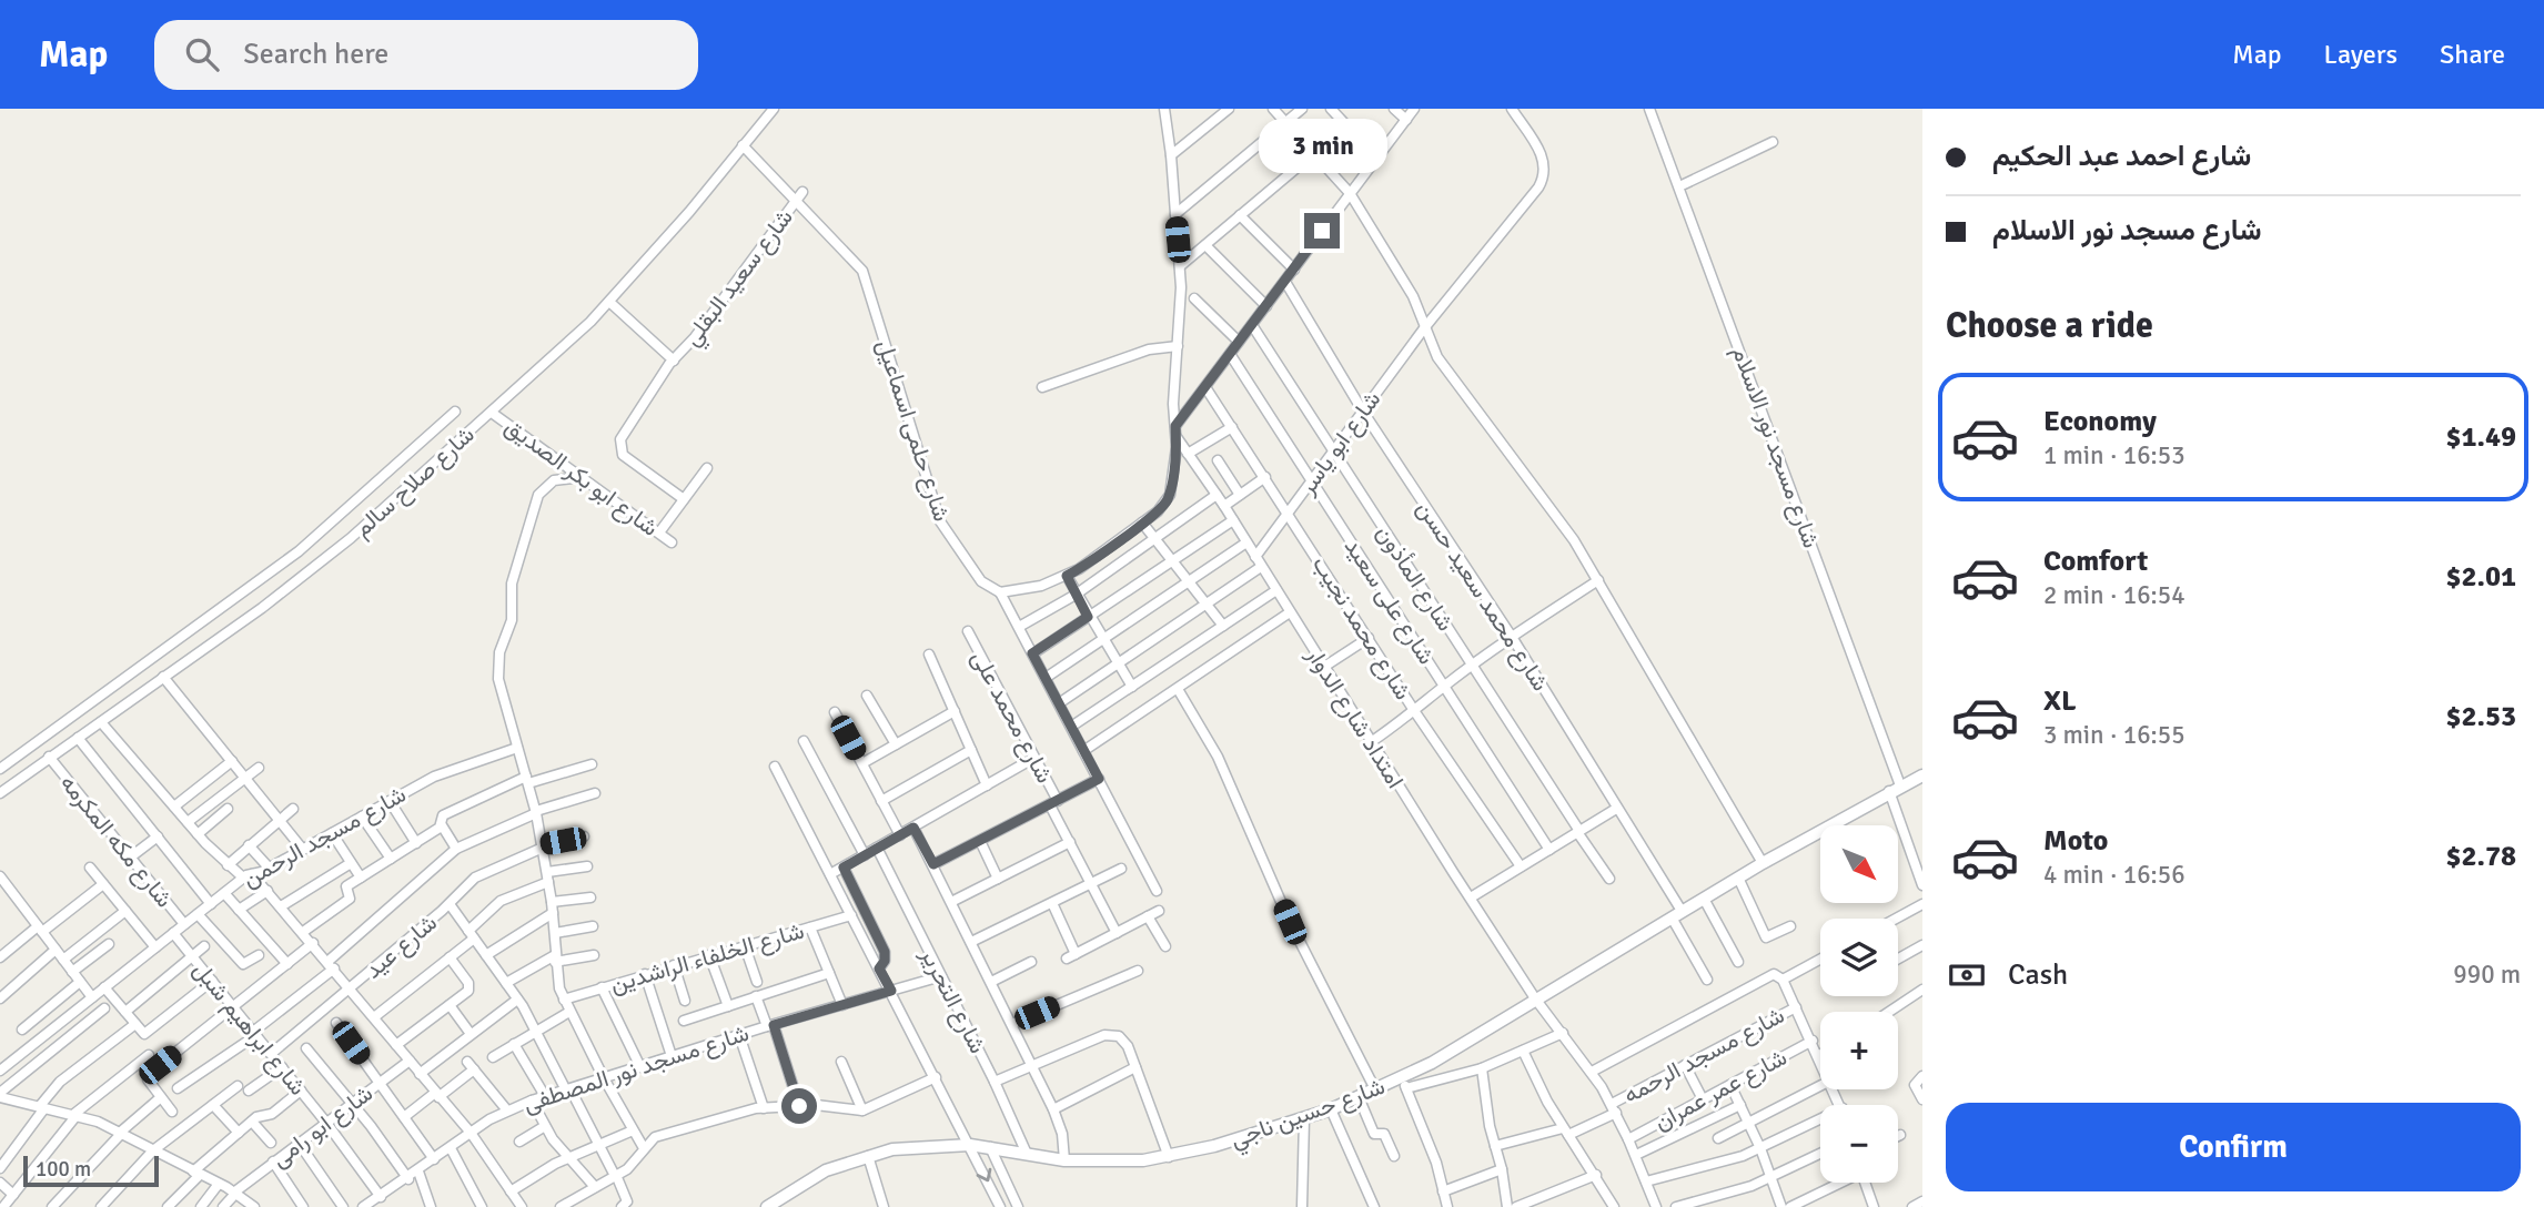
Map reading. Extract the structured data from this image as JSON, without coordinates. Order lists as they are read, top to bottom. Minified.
{"streets":{"street":["شارع سعيد البقلي","شارع حلمى اسماعيل","شارع ابو ياسر","شارع مسجد نور الاسلام","شارع ابو بكر الصديق","شارع صلاح سالم","شارع المأذون","شارع محمد سعيد حسن","شارع على سعيد","شارع محمد نجيب","شارع محمد على","امتداد شارع الدوار","شارع مسجد الرحمن","شارع مكه المكرمه","شارع عيد","شارع الخلفاء الراشدين","شارع التحرير","شارع ابراهيم شبل","شارع مسجد الرحمه","شارع مسجد نور المصطفى","شارع عمر عمران","شارع حسين ناجي","شارع ابو رامى"]},"crossings":[["شارع سعيد البقلي","شارع حلمى اسماعيل"],["شارع سعيد البقلي","شارع صلاح سالم"],["شارع حلمى اسماعيل","شارع صلاح سالم"],["شارع ابو ياسر","شارع المأذون"],["شارع ابو ياسر","شارع محمد سعيد حسن"],["شارع ابو ياسر","شارع على سعيد"],["شارع ابو ياسر","شارع محمد نجيب"],["شارع ابو ياسر","امتداد شارع الدوار"],["شارع مسجد نور الاسلام","شارع حسين ناجي"],["شارع ابو بكر الصديق","شارع صلاح سالم"],["شارع صلاح سالم","شارع مكه المكرمه"],["شارع محمد سعيد حسن","شارع حسين ناجي"],["امتداد شارع الدوار","شارع مسجد الرحمه"],["امتداد شارع الدوار","شارع عمر عمران"],["امتداد شارع الدوار","شارع حسين ناجي"],["شارع مسجد الرحمن","شارع مكه المكرمه"],["شارع مسجد الرحمن","شارع ابراهيم شبل"],["شارع عيد","شارع ابراهيم شبل"],["شارع التحرير","شارع مسجد نور المصطفى"],["شارع التحرير","شارع حسين ناجي"],["شارع ابراهيم شبل","شارع مسجد نور المصطفى"],["شارع ابراهيم شبل","شارع ابو رامى"]],"scale_bar":"100 m","north":"bottom right","page":{"header":"Map","search":"Search here","nav":["Map","Layers","Share"],"banner":["شارع احمد عبد الحكيم","شارع مسجد نور الاسلام"],"bubble":"3 min","heading":"Choose a ride","list":[{"name":"Economy","note":"1 min · 16:53","value":"$1.49"},{"name":"Comfort","note":"2 min · 16:54","value":"$2.01"},{"name":"XL","note":"3 min · 16:55","value":"$2.53"},{"name":"Moto","note":"4 min · 16:56","value":"$2.78"}],"map_buttons":["+","−"],"pay":["Cash","990 m"],"buttons":"Confirm","scale":"100 m"}}
